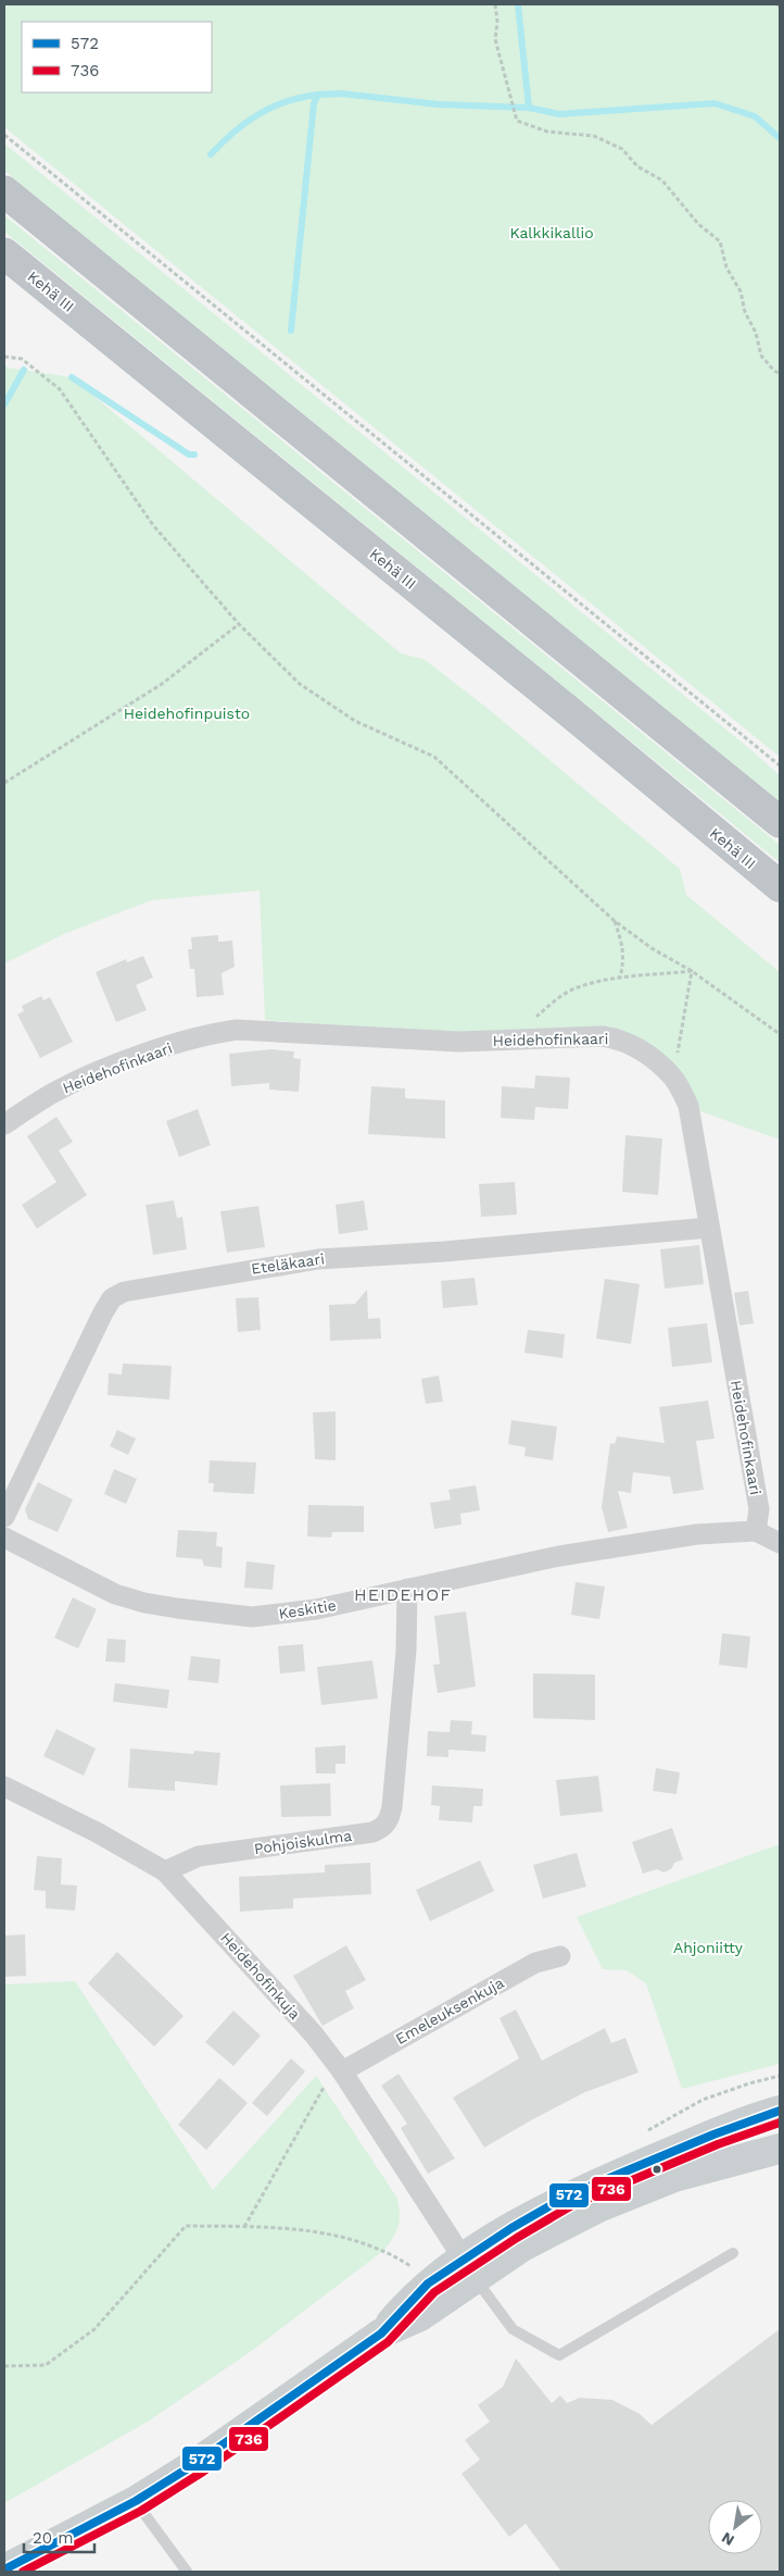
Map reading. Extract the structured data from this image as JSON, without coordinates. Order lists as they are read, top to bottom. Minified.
{"streets":{"highway":["Kehä III"],"street":["Heidehofinkaari","Eteläkaari","Keskitie","Pohjoiskulma","Heidehofinkuja","Emeleuksenkuja"]},"crossings":[["Heidehofinkaari","Eteläkaari"],["Heidehofinkaari","Keskitie"],["Keskitie","Pohjoiskulma"],["Pohjoiskulma","Heidehofinkuja"],["Heidehofinkuja","Emeleuksenkuja"]],"districts":["HEIDEHOF"],"parks":["Kalkkikallio","Heidehofinpuisto","Ahjoniitty"],"lines":["transit line 572","transit line 736"],"legend":["572","736"],"scale_bar":"20 m","north":"bottom left"}
